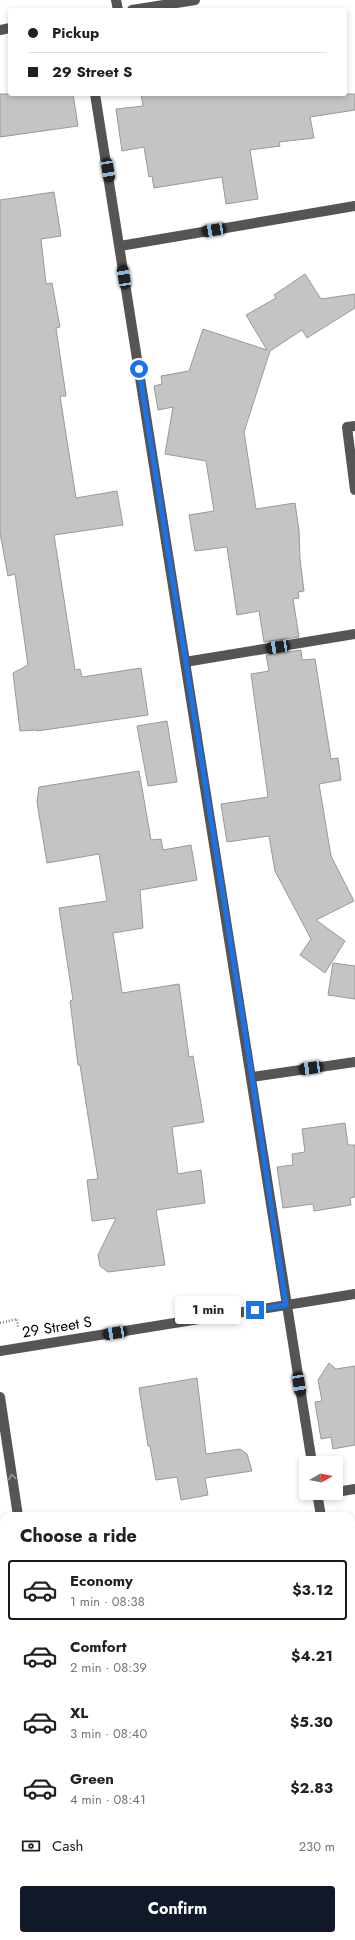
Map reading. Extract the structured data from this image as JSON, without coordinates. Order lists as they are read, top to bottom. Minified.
{"streets":{"street":["29 Street S"]},"north":"right","page":{"banner":["Pickup","29 Street S"],"bubble":"1 min","heading":"Choose a ride","list":[{"name":"Economy","note":"1 min · 08:38","value":"$3.12"},{"name":"Comfort","note":"2 min · 08:39","value":"$4.21"},{"name":"XL","note":"3 min · 08:40","value":"$5.30"},{"name":"Green","note":"4 min · 08:41","value":"$2.83"}],"pay":["Cash","230 m"],"buttons":"Confirm"}}
